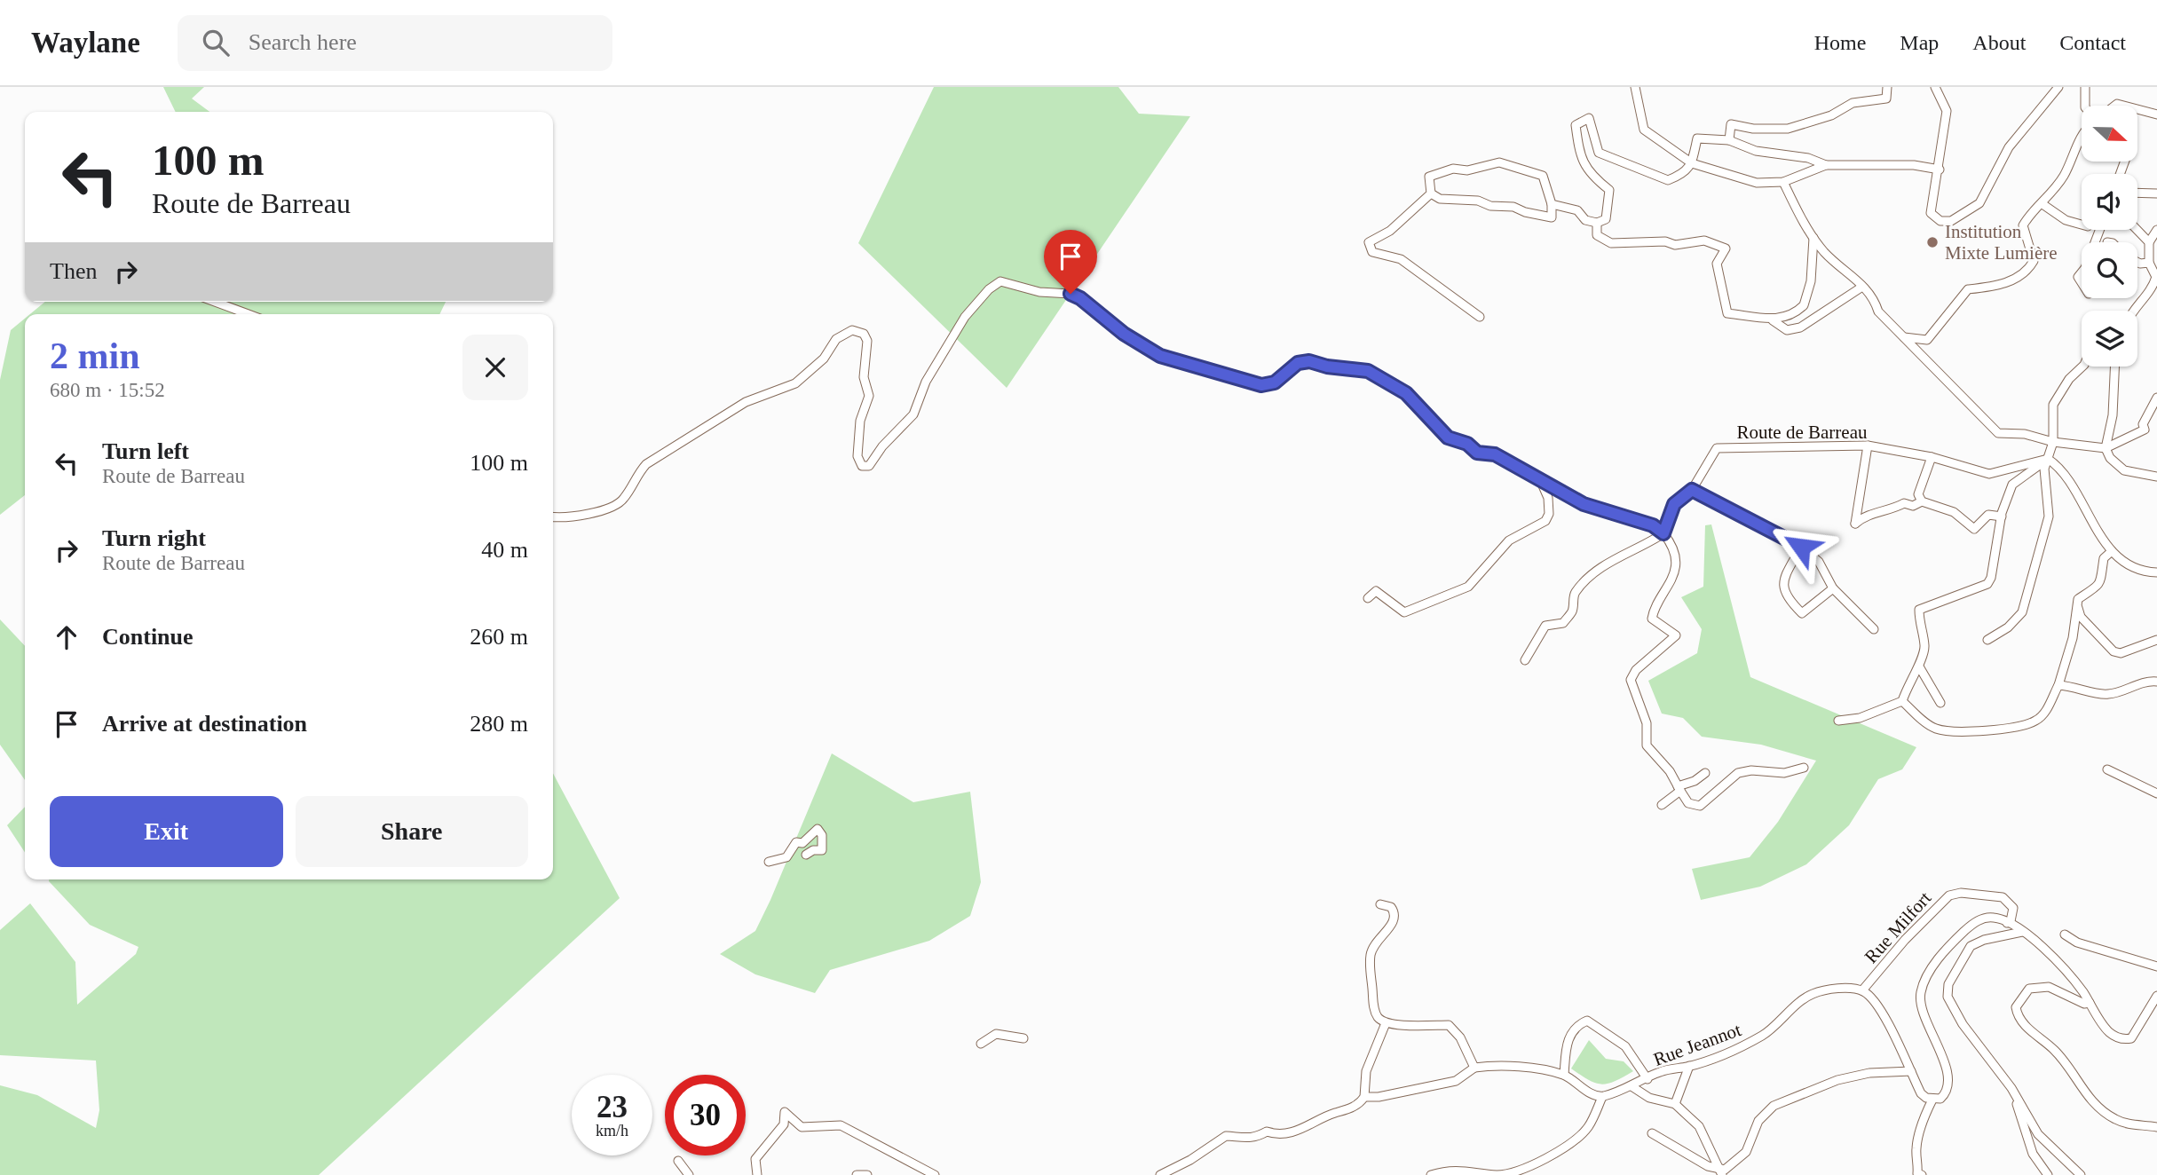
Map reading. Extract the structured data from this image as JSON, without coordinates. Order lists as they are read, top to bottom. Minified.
{"streets":{"street":["Route de Barreau","Rue Milfort","Rue Jeannot"]},"crossings":[["Rue Milfort","Rue Jeannot"]],"places":["Institution Mixte Lumière"],"north":"right","page":{"header":"Waylane","search":"Search here","nav":["Home","Map","About","Contact"],"turn":["100 m","Route de Barreau"],"then":"Then","heading":["2 min","680 m · 15:52"],"list":[{"name":"Turn left","note":"Route de Barreau","value":"100 m"},{"name":"Turn right","note":"Route de Barreau","value":"40 m"},{"name":"Continue","value":"260 m"},{"name":"Arrive at destination","value":"280 m"}],"buttons":["Exit","Share"],"speed":"23 km/h","limit":"30"}}
